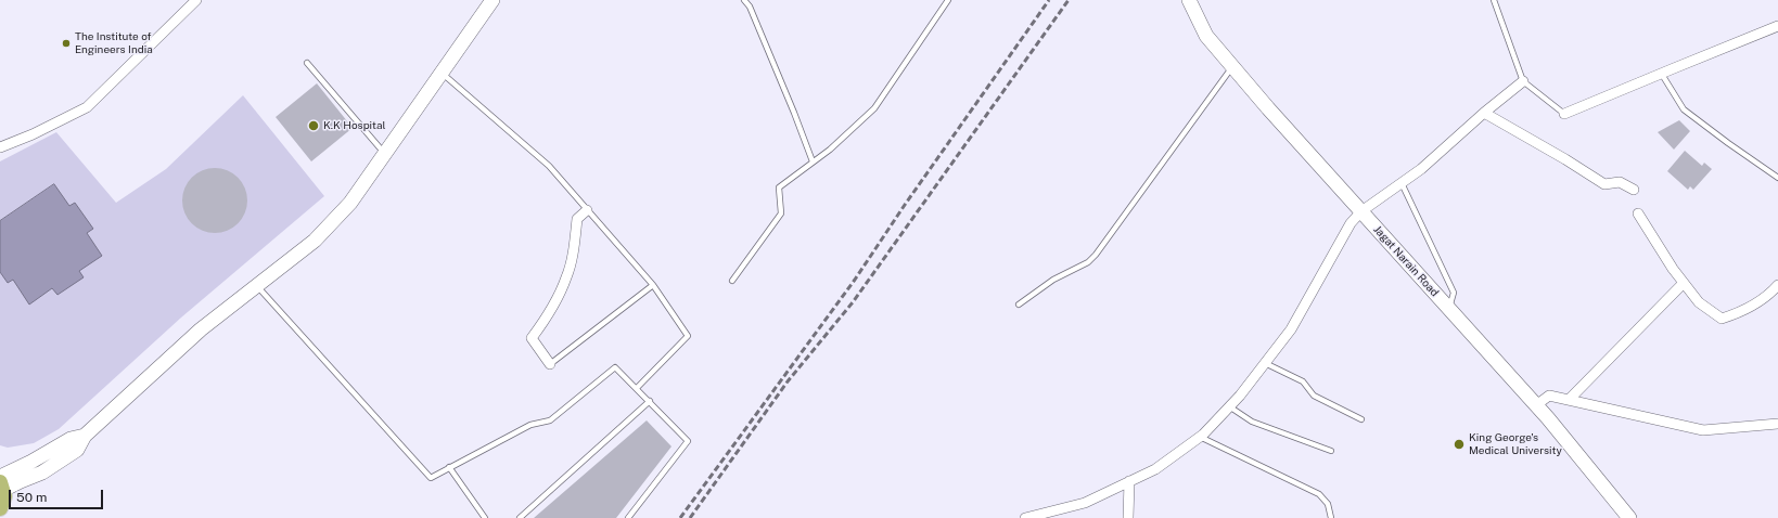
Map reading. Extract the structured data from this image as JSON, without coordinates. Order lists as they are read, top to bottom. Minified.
{"streets":{"street":["Jagat Narain Road"]},"places":["The Institute of Engineers India","K.K Hospital","King George's Medical University"],"scale_bar":"50 m"}
